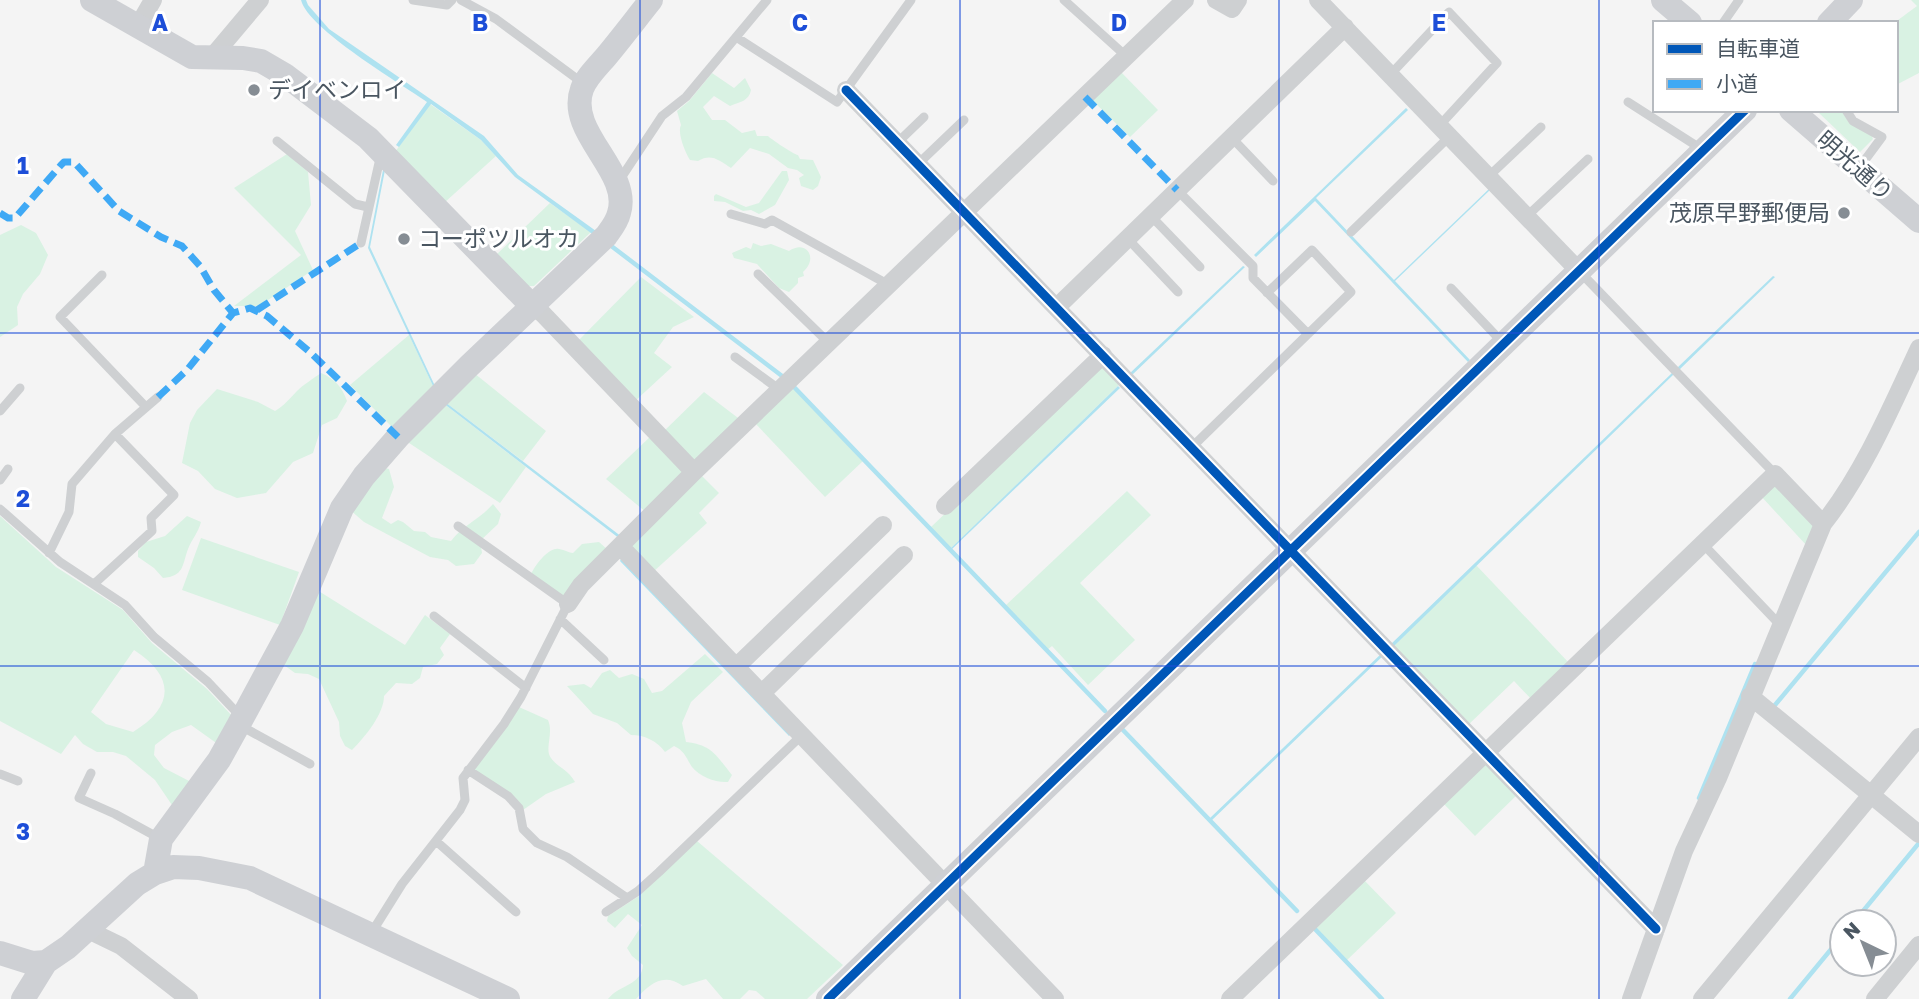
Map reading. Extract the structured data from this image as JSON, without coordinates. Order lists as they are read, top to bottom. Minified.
{"streets":{"street":["明光通り"]},"places":["デイベンロイ","茂原早野郵便局","コーポツルオカ"],"legend":["自転車道","小道"],"north":"top left","grid":{"columns":["A","B","C","D","E"],"rows":["1","2","3"]}}
